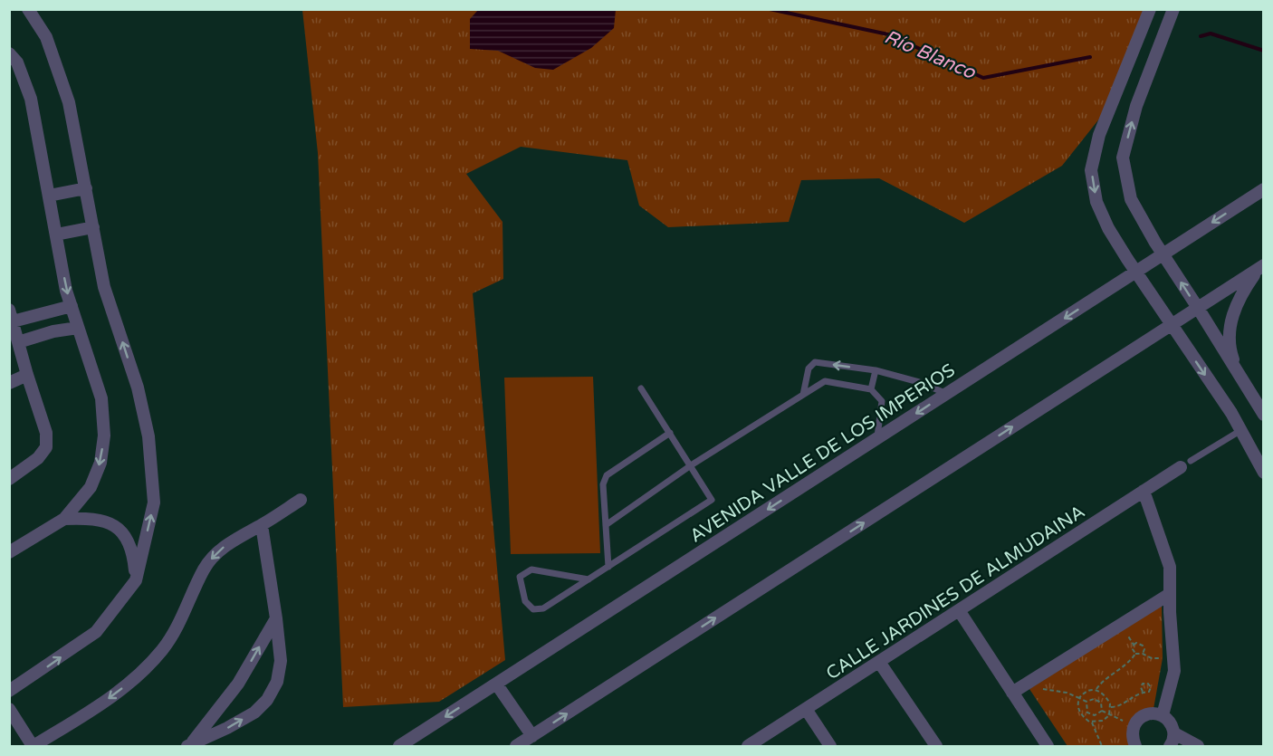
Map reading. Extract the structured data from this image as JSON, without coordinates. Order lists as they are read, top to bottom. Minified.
{"streets":{"street":["AVENIDA VALLE DE LOS IMPERIOS","CALLE JARDINES DE ALMUDAINA"]},"water":["Río Blanco"]}
